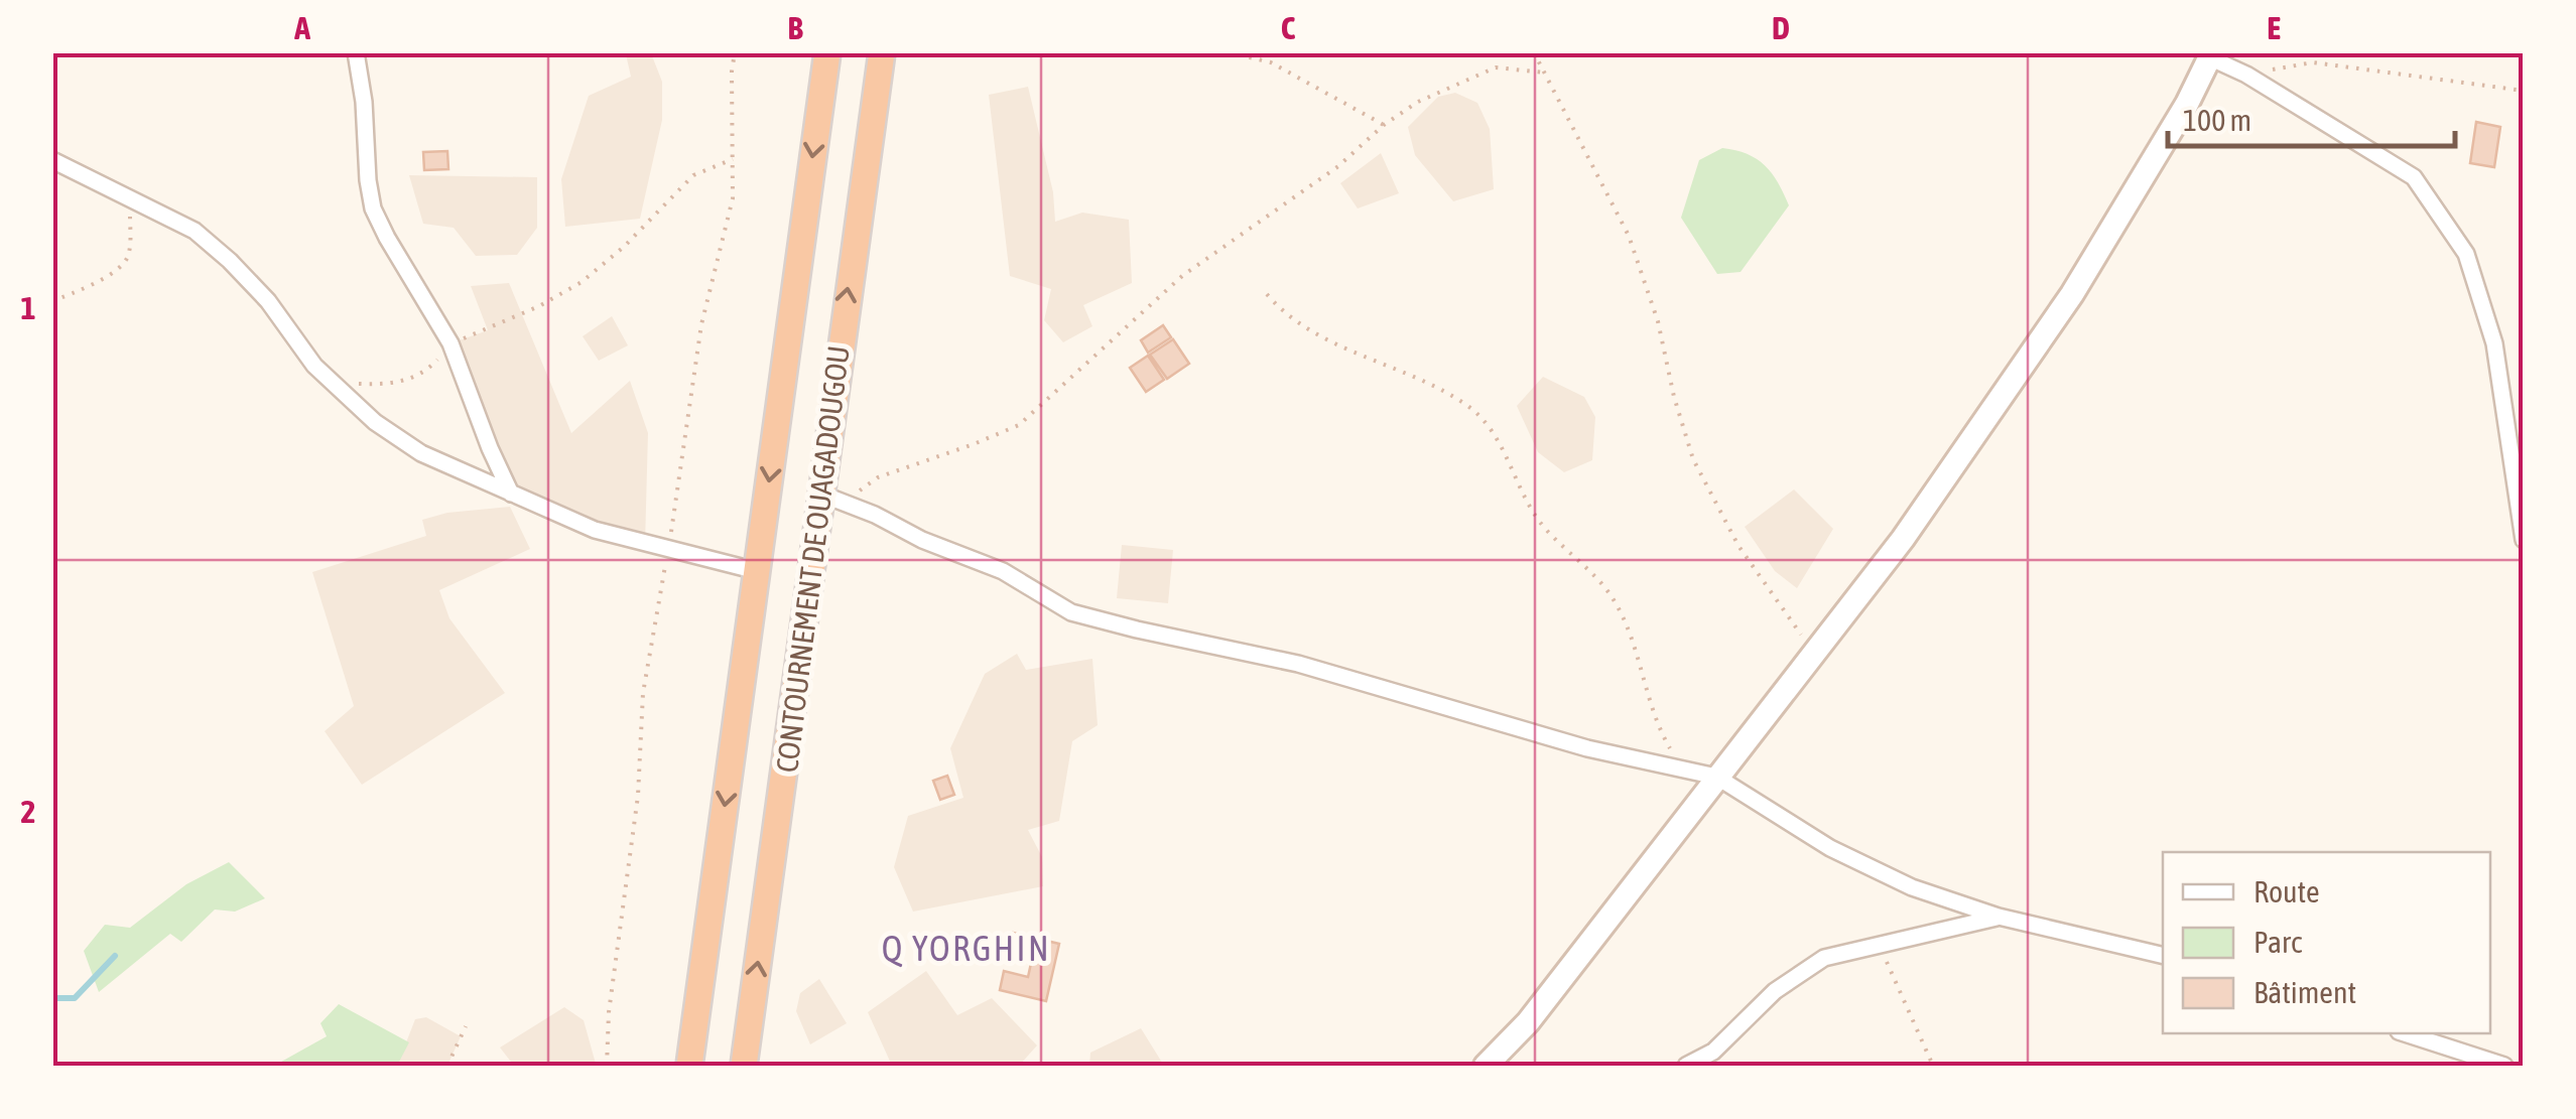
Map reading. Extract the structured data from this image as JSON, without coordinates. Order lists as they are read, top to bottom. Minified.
{"streets":{"highway":["CONTOURNEMENT DE OUAGADOUGOU"]},"districts":["Q YORGHIN"],"legend":["Route","Parc","Bâtiment"],"scale_bar":"100 m","grid":{"columns":["A","B","C","D","E"],"rows":["1","2"]}}
